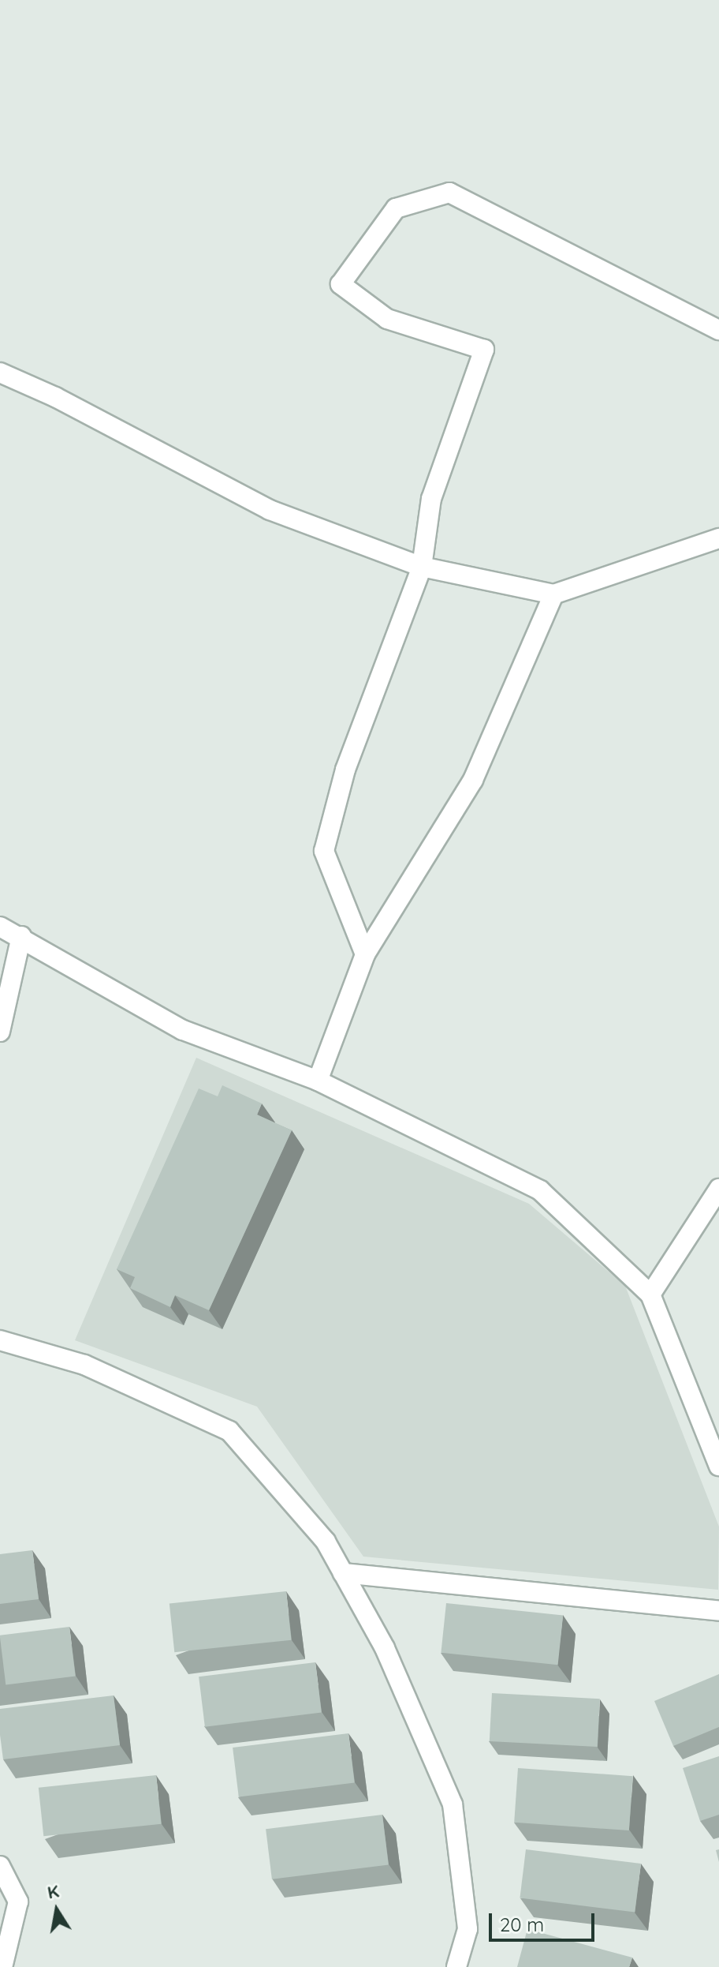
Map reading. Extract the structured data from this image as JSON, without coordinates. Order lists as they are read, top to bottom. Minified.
{"scale_bar":"20 m","north":"top"}
